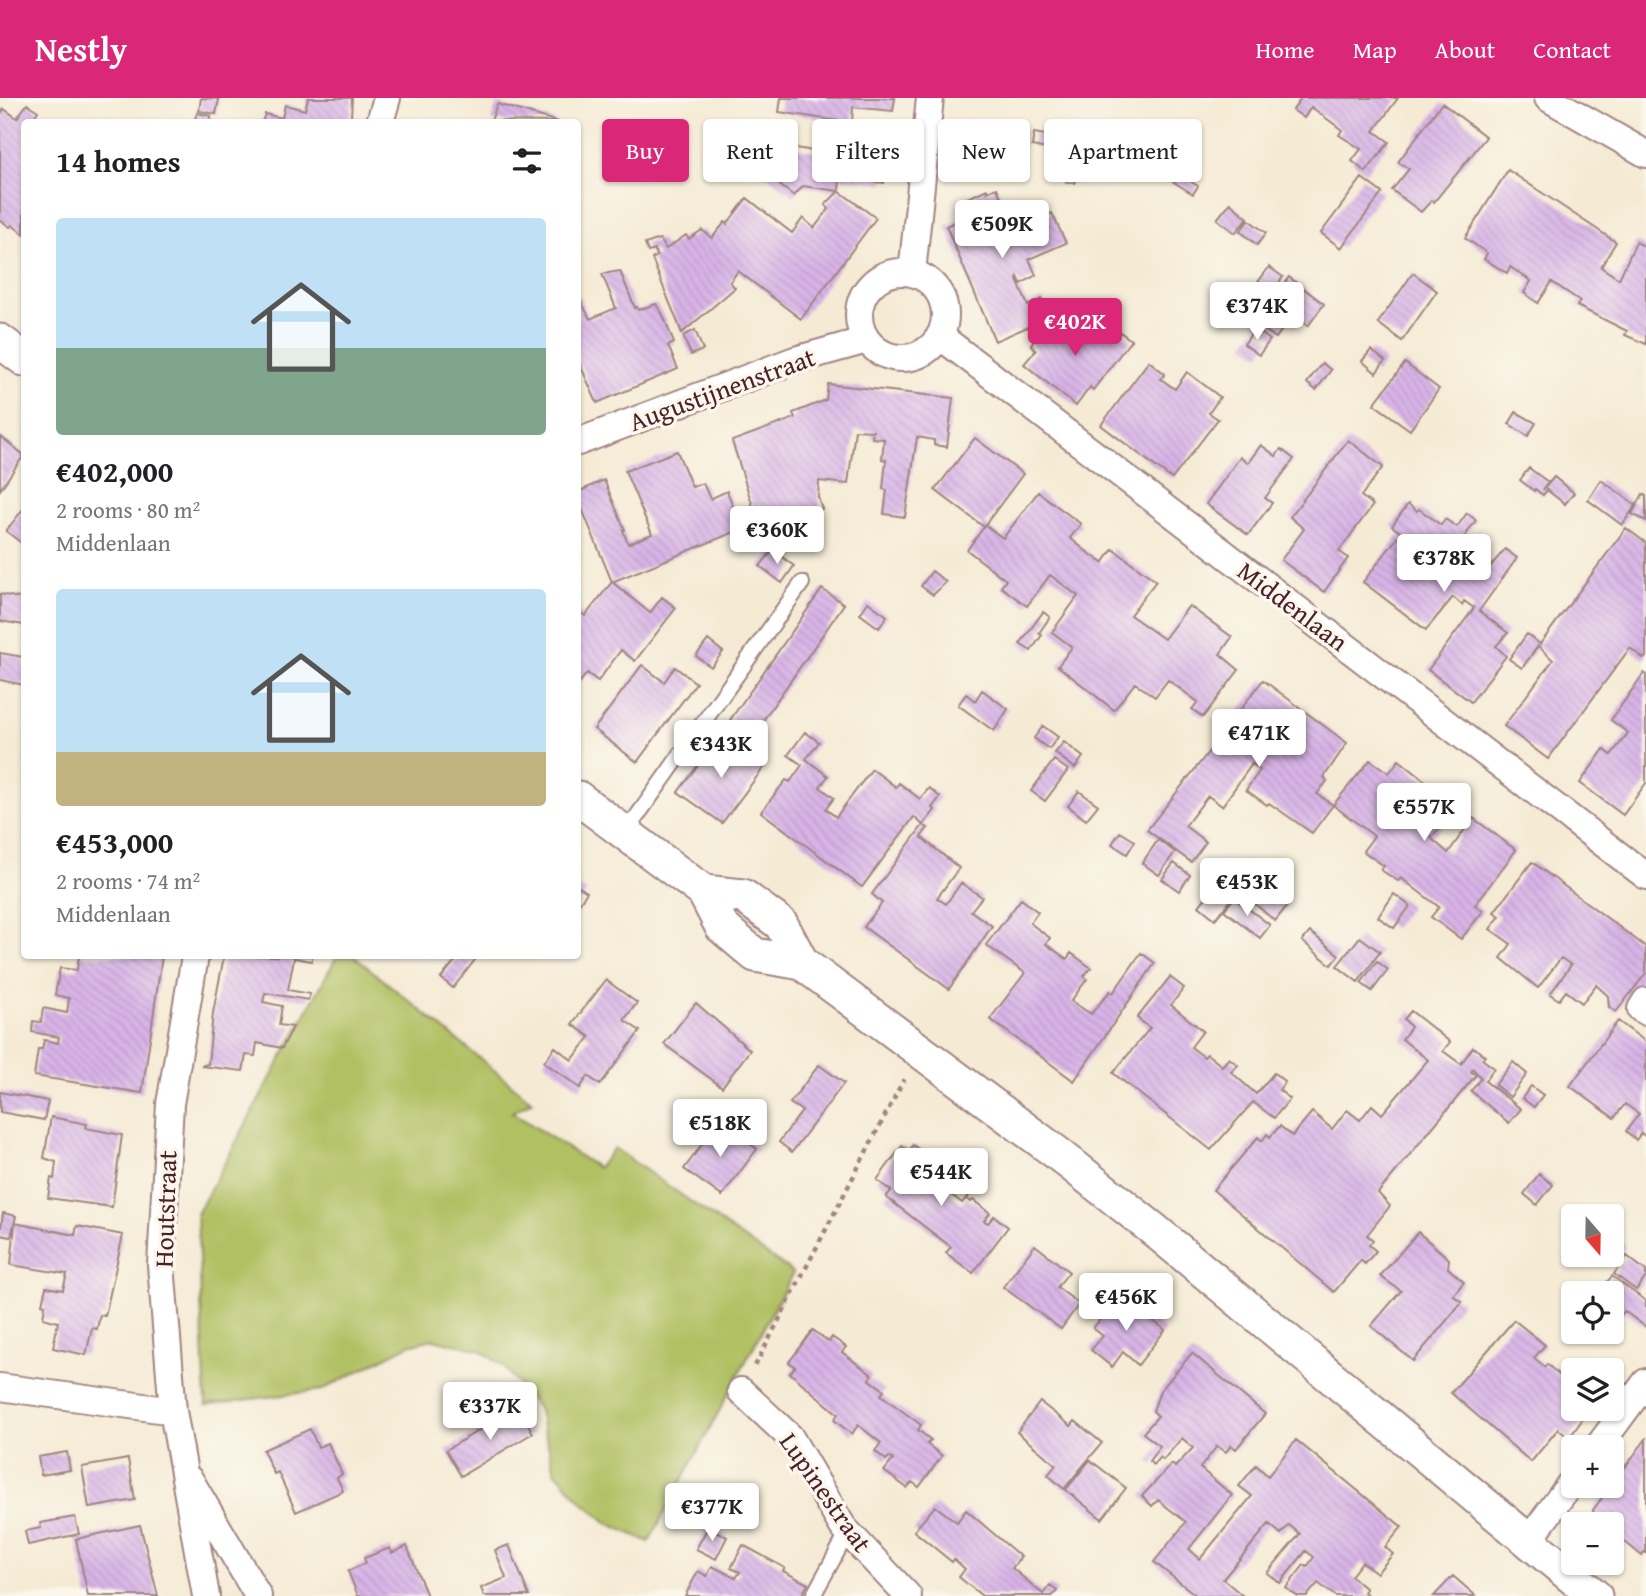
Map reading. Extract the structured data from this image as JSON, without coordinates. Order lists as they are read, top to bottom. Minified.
{"streets":{"street":["Augustijnenstraat","Middenlaan","Houtstraat","Lupinestraat"]},"crossings":[["Augustijnenstraat","Middenlaan"]],"north":"bottom","page":{"header":"Nestly","nav":["Home","Map","About","Contact"],"chip":["Buy","Rent","Filters","New","Apartment"],"heading":"14 homes","price":["€509K","€374K","€402K","€360K","€378K","€471K","€343K","€557K","€453K","€518K","€544K","€456K","€337K","€377K"],"list":[{"name":"€402,000","note":"2 rooms · 80 m² · Middenlaan"},{"name":"€453,000","note":"2 rooms · 74 m² · Middenlaan"}],"map_buttons":["+","−"]}}
